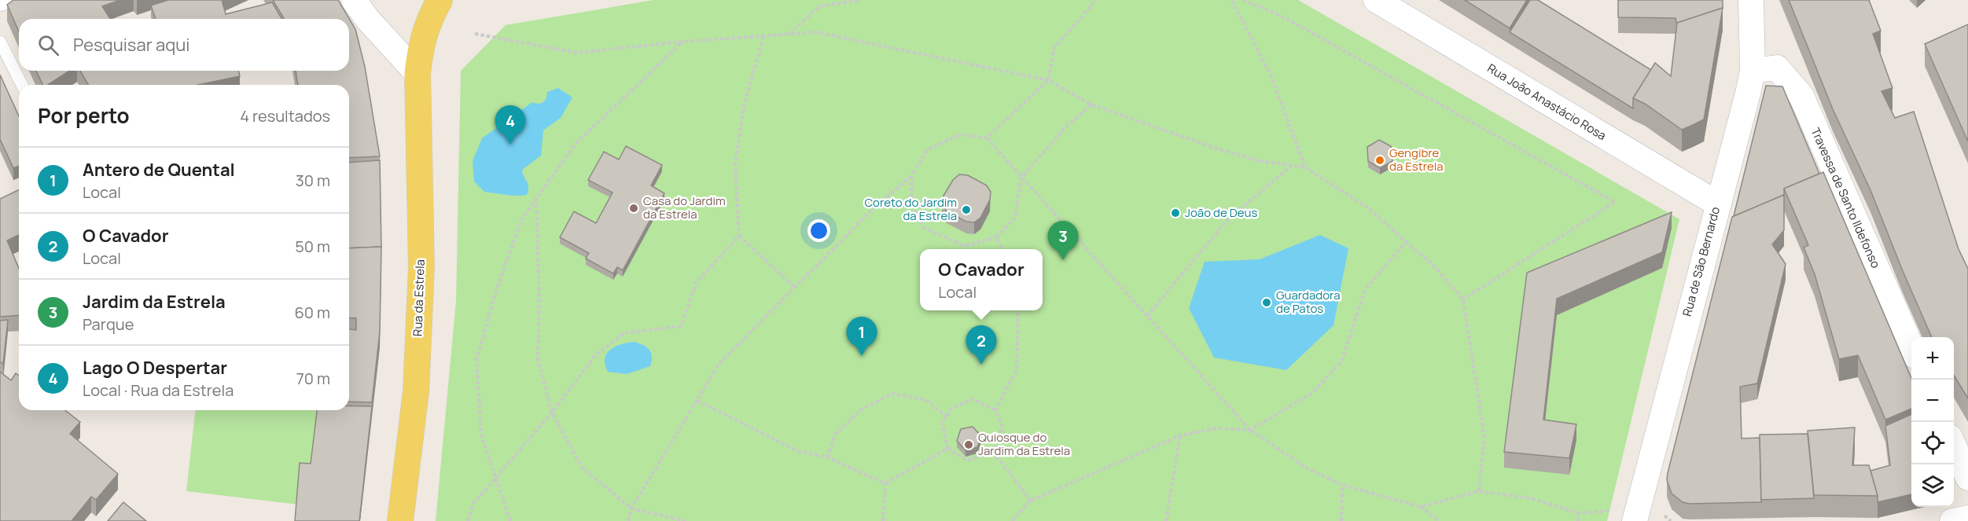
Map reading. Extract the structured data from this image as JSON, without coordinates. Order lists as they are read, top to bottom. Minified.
{"streets":{"main road":["Rua da Estrela"],"street":["Rua João Anastácio Rosa","Travessa de Santo Ildefonso","Rua de São Bernardo"]},"crossings":[["Rua João Anastácio Rosa","Rua de São Bernardo"],["Travessa de Santo Ildefonso","Rua de São Bernardo"]],"places":["Gengibre da Estrela","Casa do Jardim da Estrela","Coreto do Jardim da Estrela","João de Deus","Guardadora de Patos","Quiosque do Jardim da Estrela"],"page":{"search":"Pesquisar aqui","heading":["Por perto","4 resultados"],"pins":["4","3","1","2"],"list":[{"mark":"1","name":"Antero de Quental","note":"Local","value":"30 m"},{"mark":"2","name":"O Cavador","note":"Local","value":"50 m"},{"mark":"3","name":"Jardim da Estrela","note":"Parque","value":"60 m"},{"mark":"4","name":"Lago O Despertar","note":"Local · Rua da Estrela","value":"70 m"}],"popup":["O Cavador","Local"],"map_buttons":["+","−"]}}
